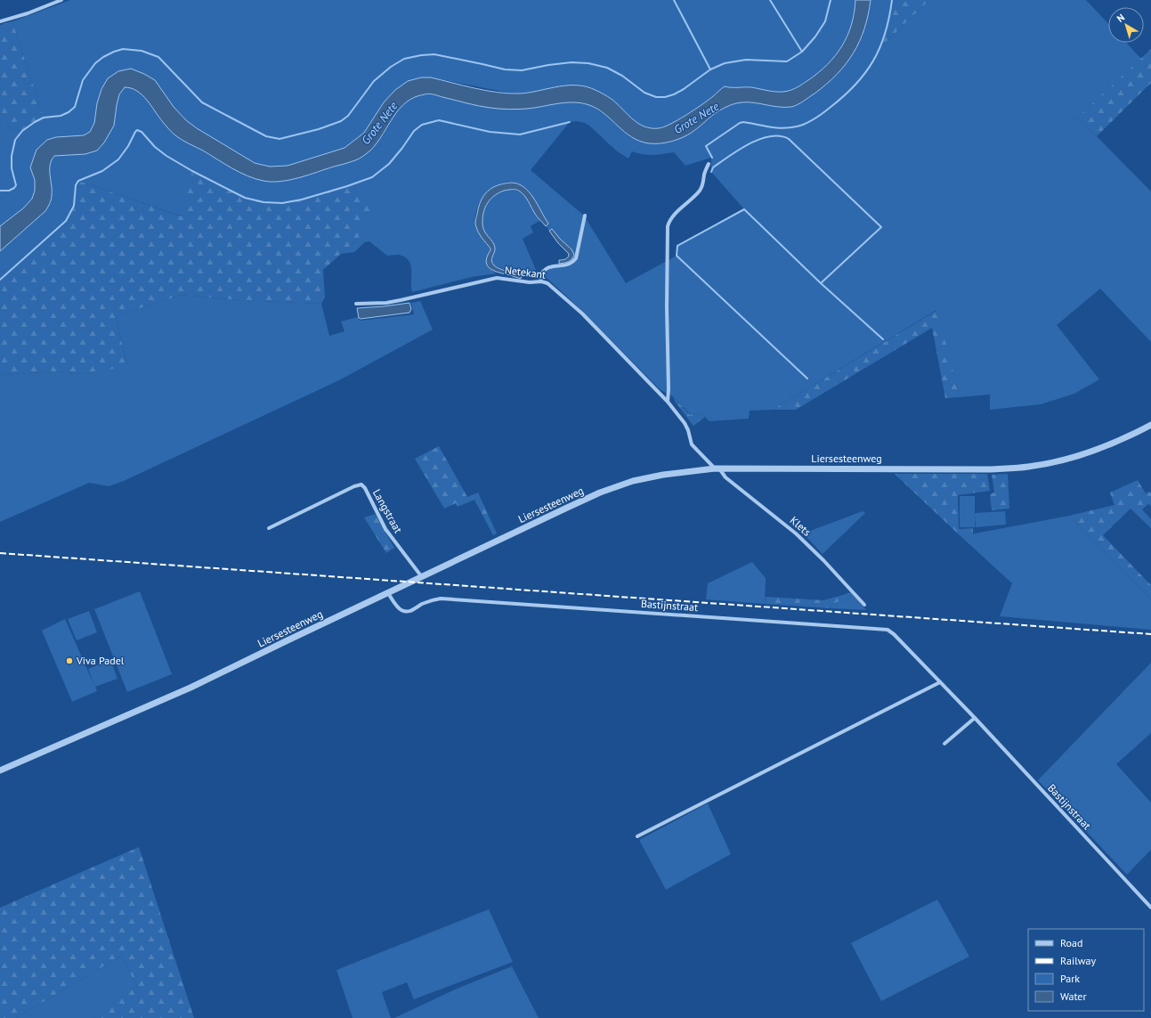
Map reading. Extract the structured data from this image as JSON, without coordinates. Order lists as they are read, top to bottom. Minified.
{"streets":{"street":["Netekant","Liersesteenweg","Langstraat","Klets","Bastijnstraat"]},"crossings":[["Netekant","Liersesteenweg"],["Netekant","Klets"],["Liersesteenweg","Langstraat"],["Liersesteenweg","Klets"],["Liersesteenweg","Bastijnstraat"]],"water":["Grote Nete"],"places":["Viva Padel"],"legend":["Road","Railway","Park","Water"],"north":"top left"}
